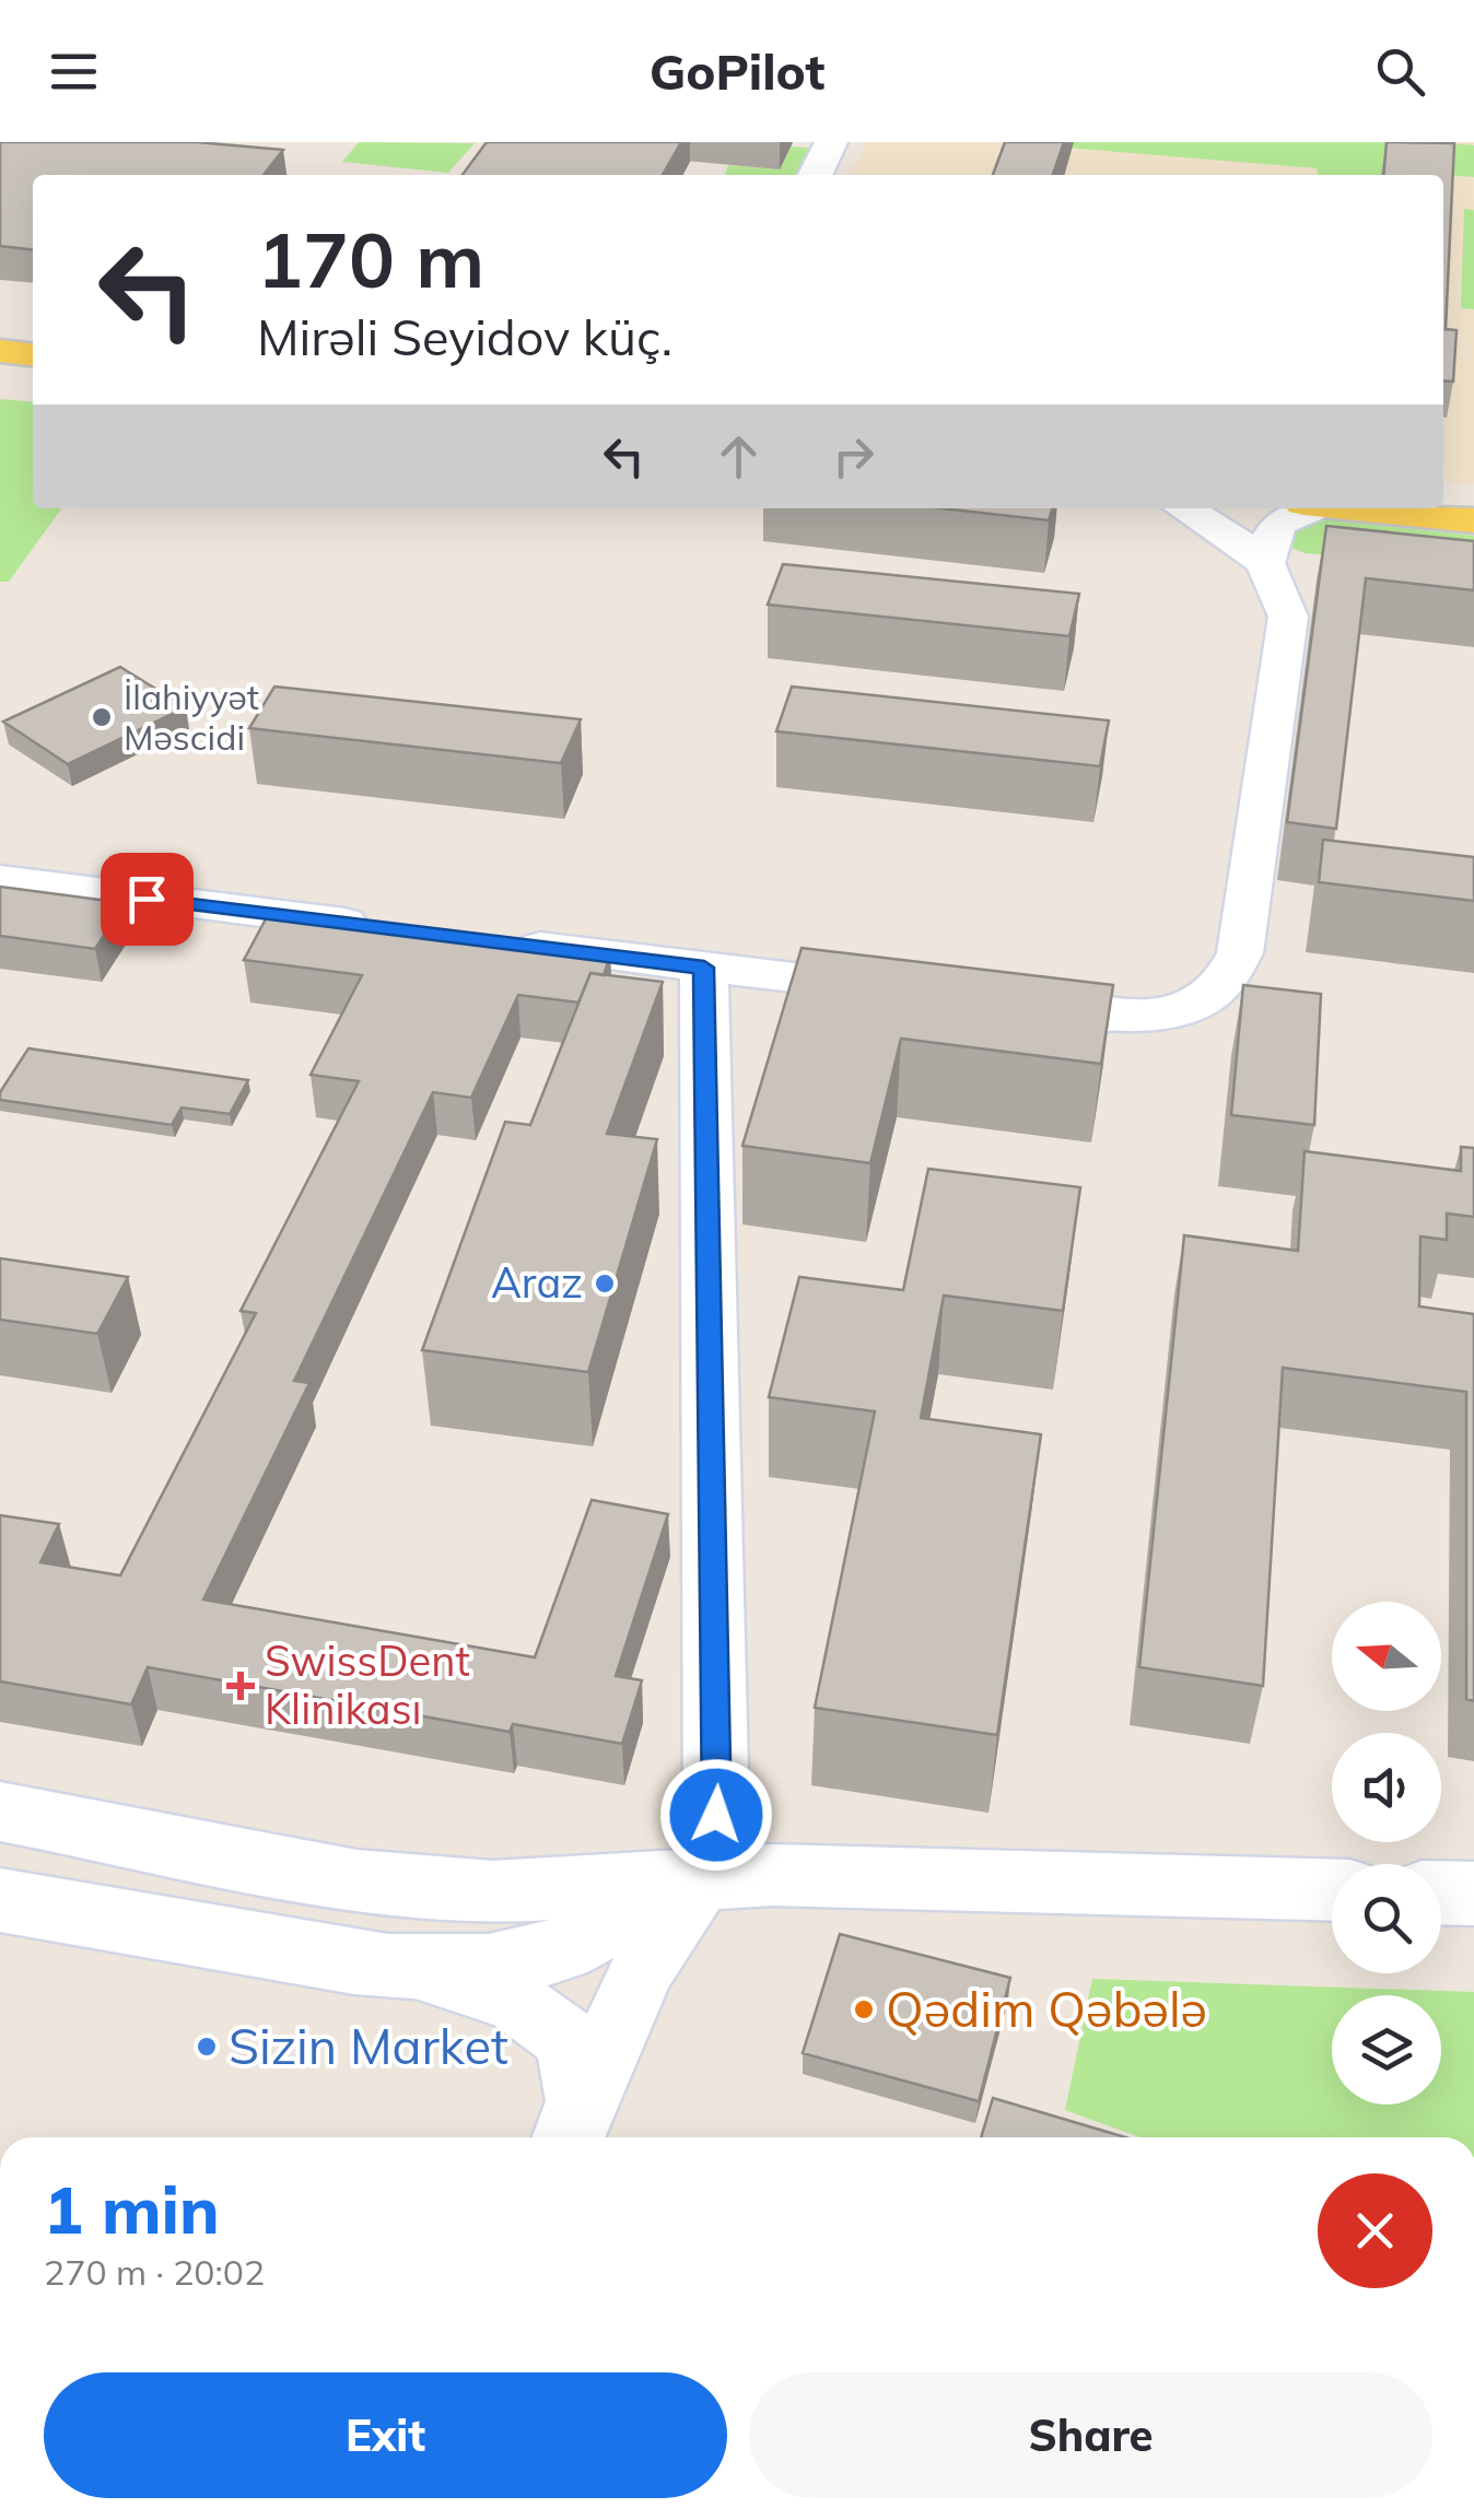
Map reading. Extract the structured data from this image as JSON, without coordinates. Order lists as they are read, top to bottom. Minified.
{"places":{"other":["İlahiyyət Məscidi","Araz","Qədim Qəbələ","Sizin Market"],"health":["SwissDent Klinikası"]},"north":"left","page":{"header":"GoPilot","turn":["170 m","Mirəli Seyidov küç."],"heading":["1 min","270 m · 20:02"],"buttons":["Exit","Share"]}}
